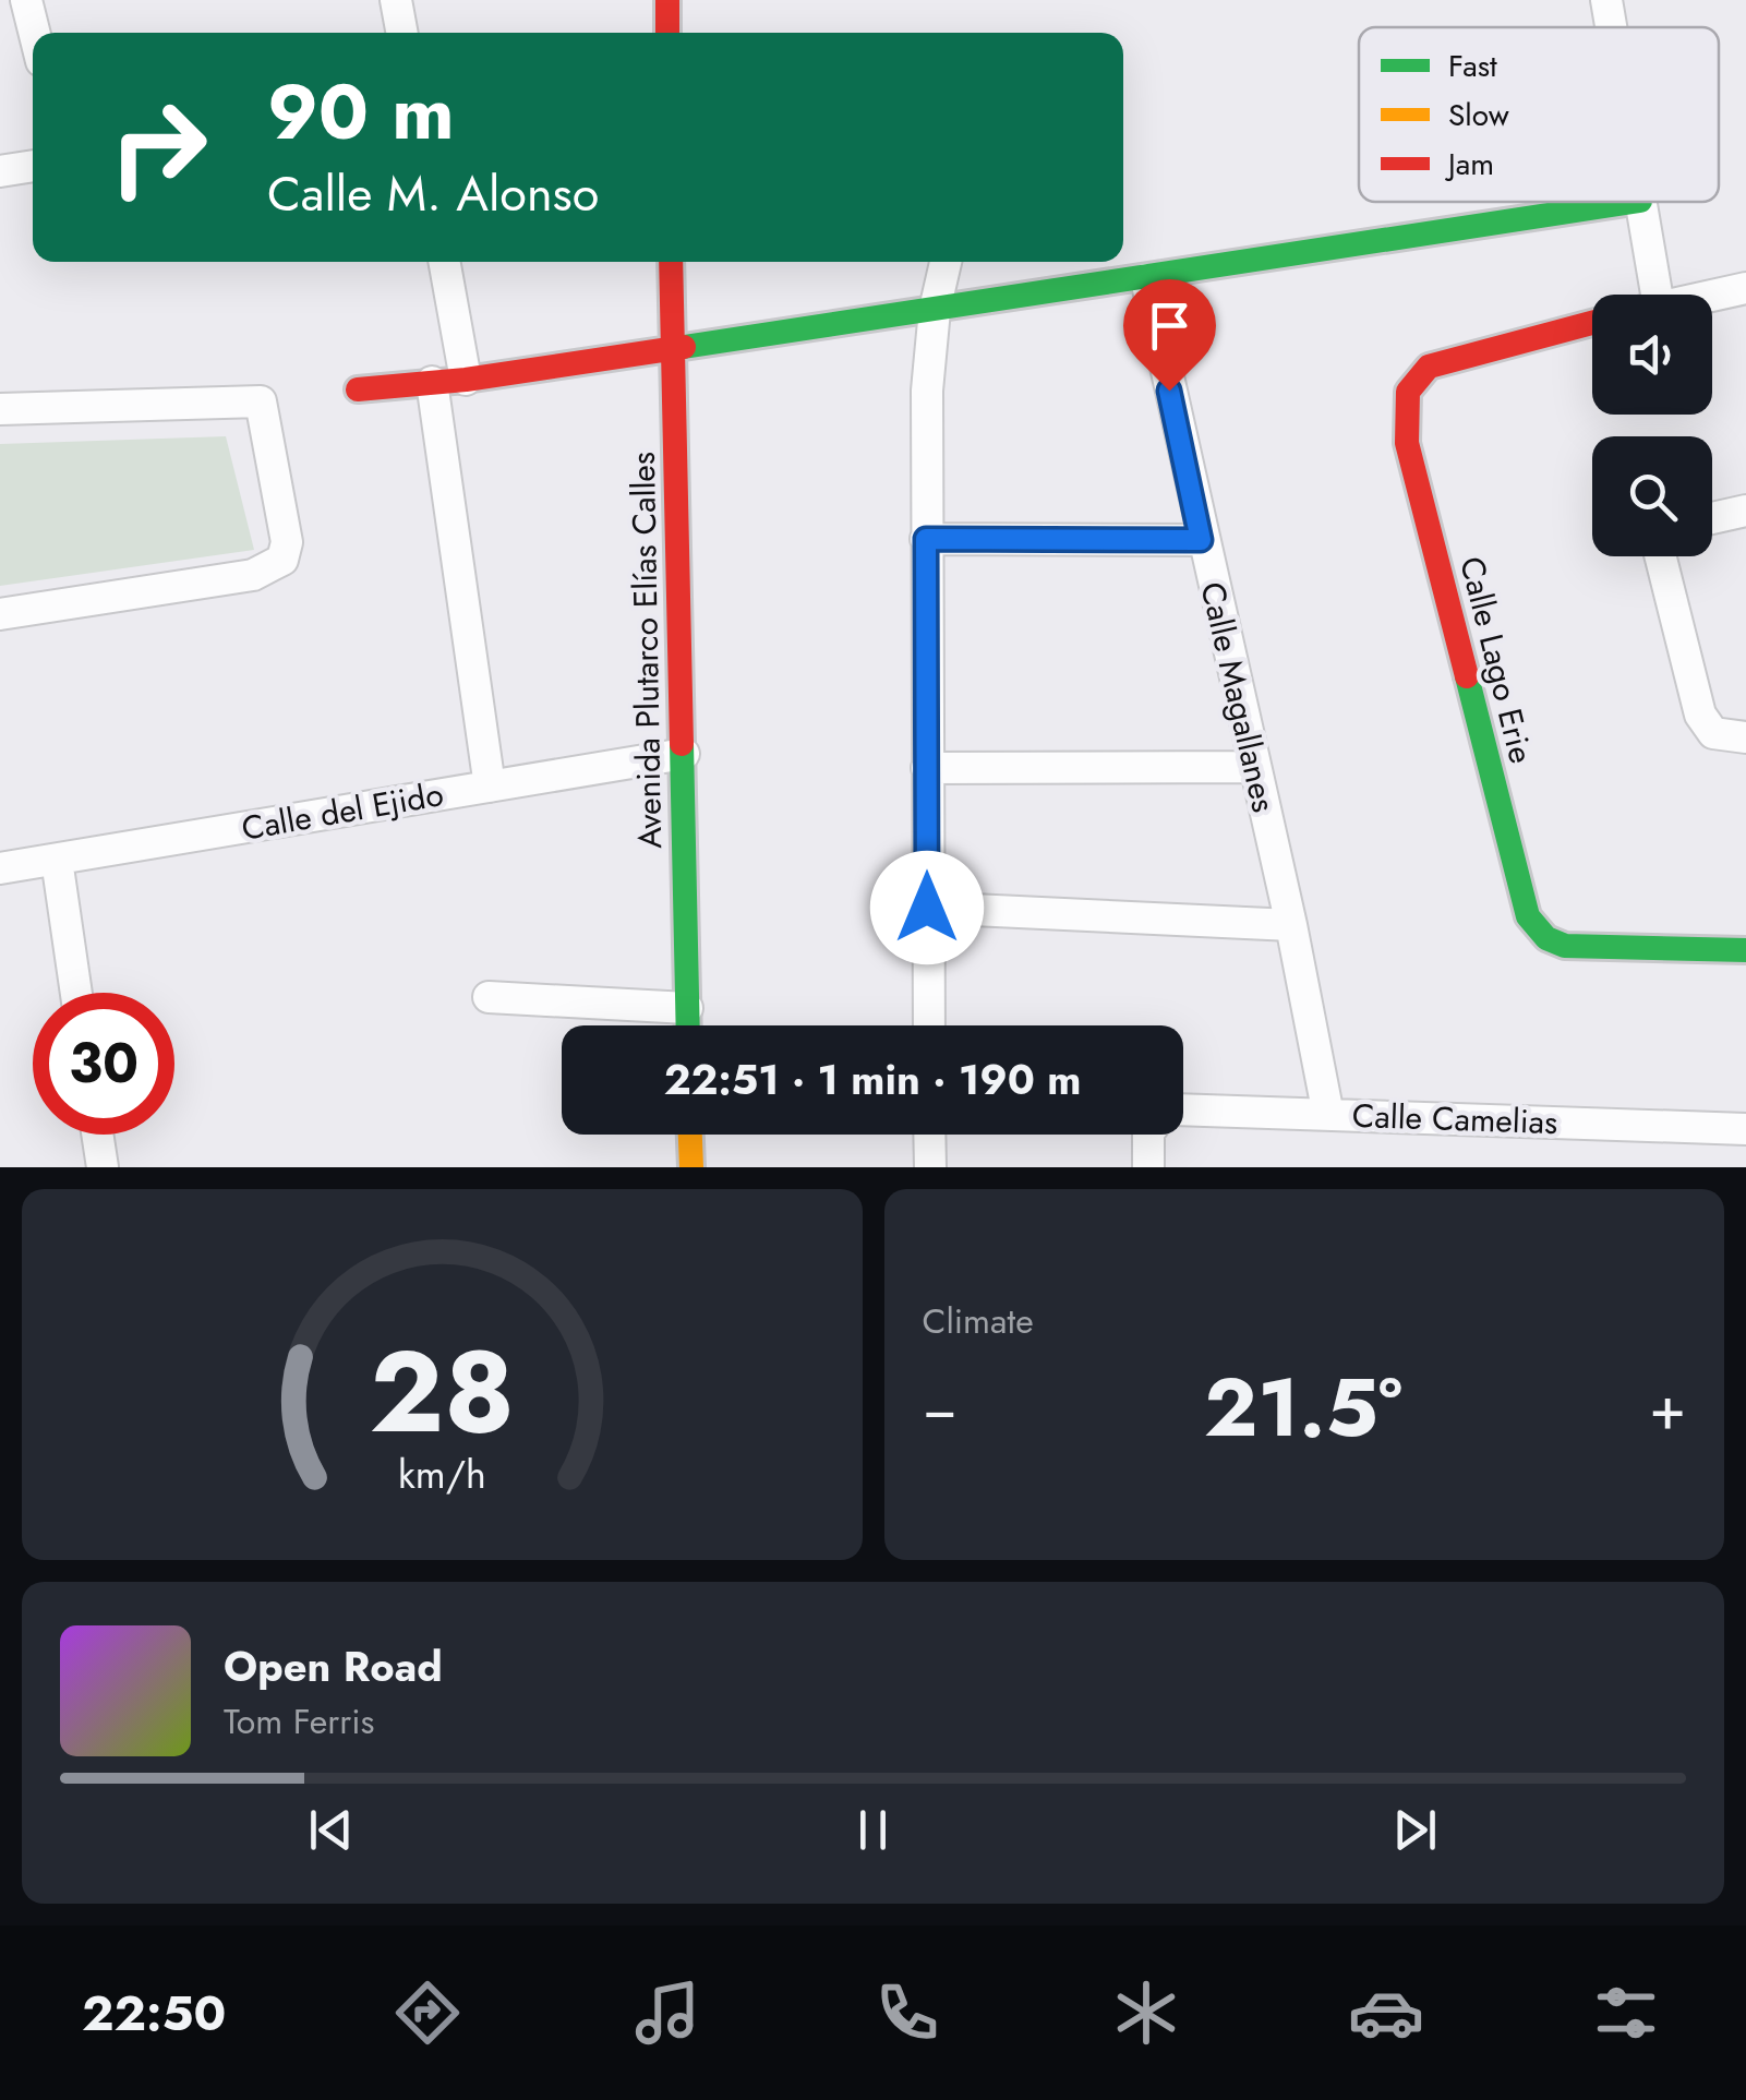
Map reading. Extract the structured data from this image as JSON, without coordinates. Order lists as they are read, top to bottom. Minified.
{"streets":{"street":["Avenida Plutarco Elías Calles","Calle Lago Erie","Calle Magallanes","Calle del Ejido","Calle Camelias"]},"crossings":[["Avenida Plutarco Elías Calles","Calle del Ejido"],["Calle Magallanes","Calle Camelias"]],"legend":["Fast","Slow","Jam"],"page":{"turn":["90 m","Calle M. Alonso"],"limit":"30","trip":"22:51 · 1 min · 190 m","tile":"Climate","heat":["−","21.5°","+"],"song":["Open Road","Tom Ferris"],"tabs":"22:50","gauge":["28","km/h"]}}
